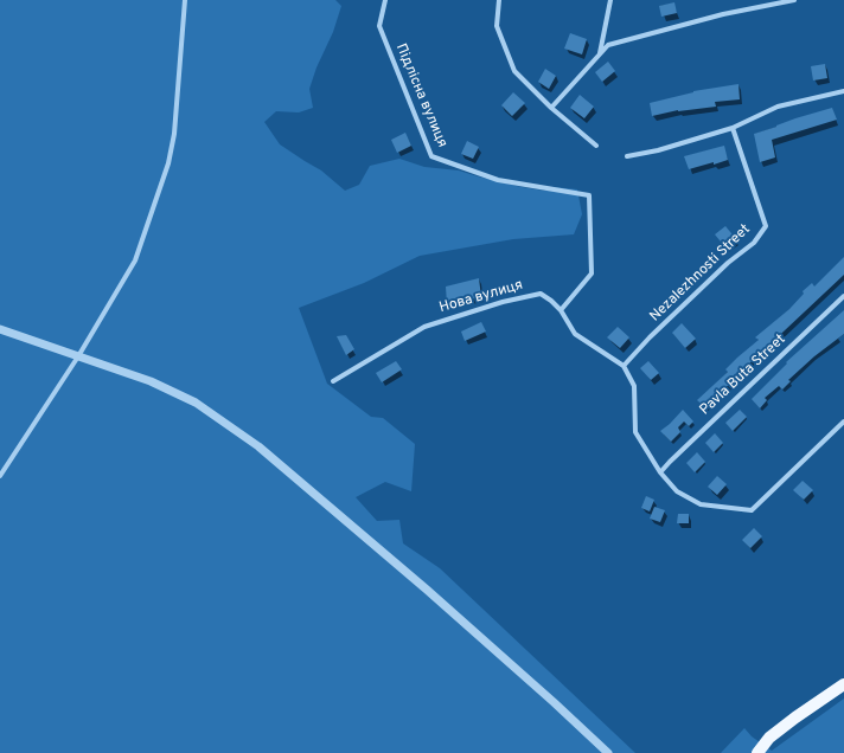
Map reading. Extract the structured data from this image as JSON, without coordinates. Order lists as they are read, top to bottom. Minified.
{"streets":{"street":["Підлісна вулиця","Nezalezhnosti Street","Нова вулиця","Pavla Buta Street"]},"crossings":[["Підлісна вулиця","Нова вулиця"],["Nezalezhnosti Street","Нова вулиця"]]}
